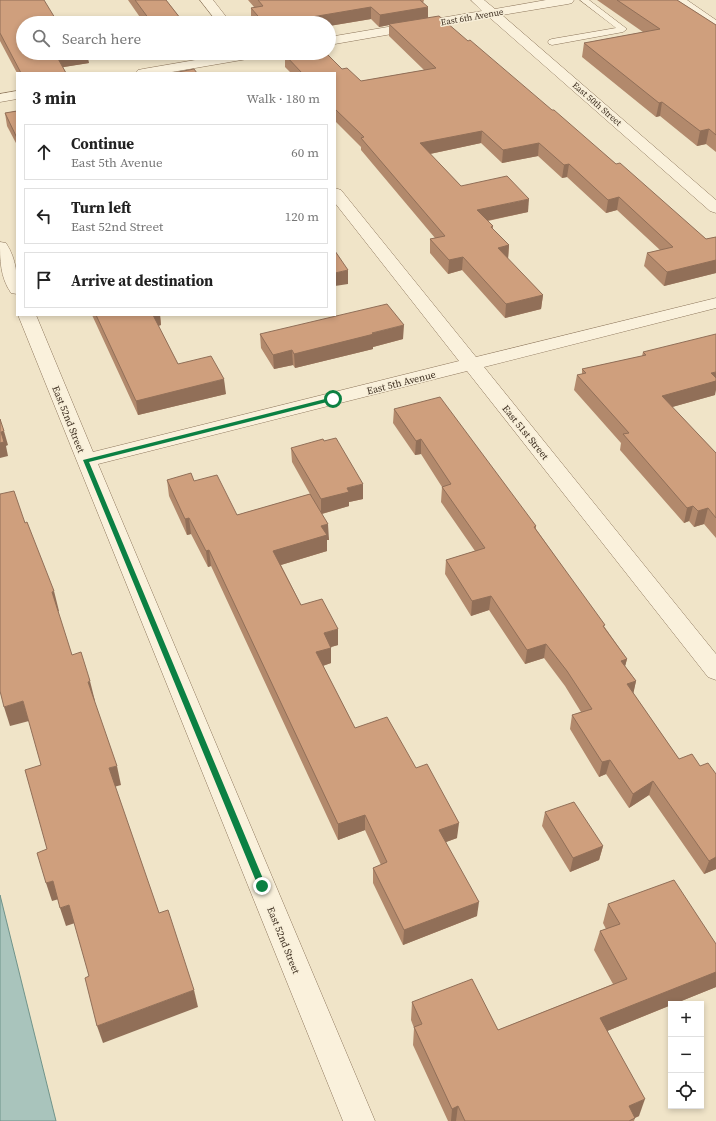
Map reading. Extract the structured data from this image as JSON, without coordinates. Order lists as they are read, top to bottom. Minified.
{"streets":{"street":["East 6th Avenue","East 50th Street","East 5th Avenue","East 52nd Street","East 51st Street"]},"crossings":[["East 6th Avenue","East 50th Street"],["East 5th Avenue","East 52nd Street"],["East 5th Avenue","East 51st Street"]],"page":{"search":"Search here","heading":["3 min","Walk · 180 m"],"list":[["Continue","East 5th Avenue","60 m"],["Turn left","East 52nd Street","120 m"],"Arrive at destination"],"map_buttons":["+","−"]}}
